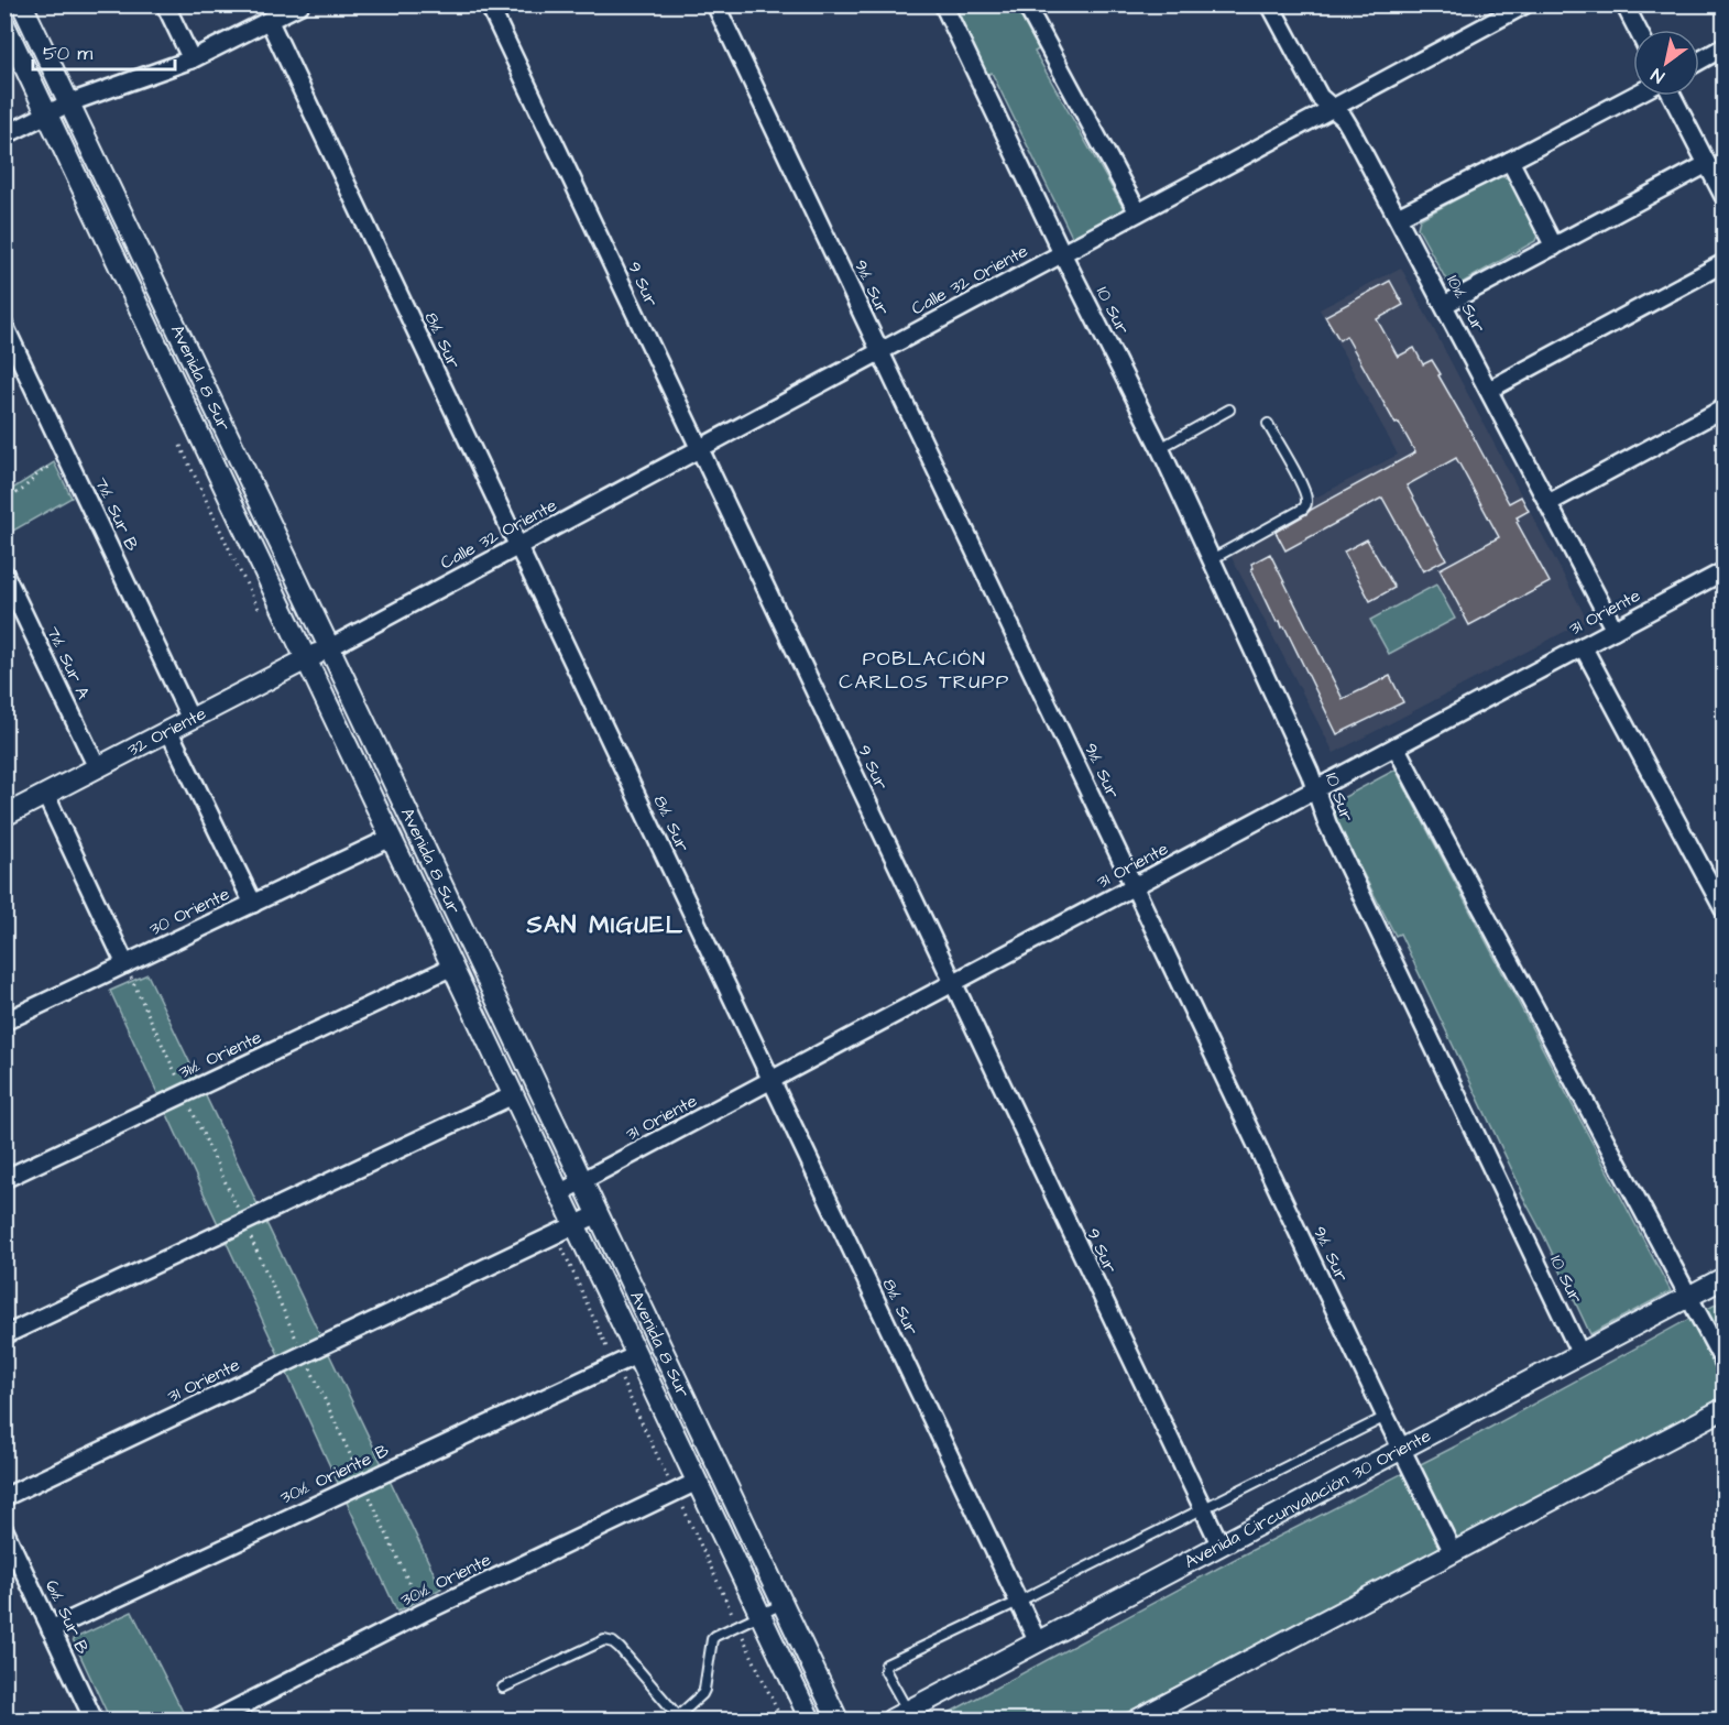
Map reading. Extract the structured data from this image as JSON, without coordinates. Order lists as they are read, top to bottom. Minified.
{"streets":{"street":["Calle 32 Oriente","9 Sur","9½ Sur","10½ Sur","10 Sur","8½ Sur","Avenida 8 Sur","7½ Sur B","31 Oriente","7½ Sur A","32 Oriente","30 Oriente","31½ Oriente","30½ Oriente B","Avenida Circunvalación 30 Oriente","30½ Oriente","6½ Sur B"]},"crossings":[["Calle 32 Oriente","9 Sur"],["Calle 32 Oriente","9½ Sur"],["Calle 32 Oriente","10½ Sur"],["Calle 32 Oriente","10 Sur"],["Calle 32 Oriente","8½ Sur"],["Calle 32 Oriente","Avenida 8 Sur"],["Calle 32 Oriente","32 Oriente"],["9 Sur","31 Oriente"],["9 Sur","Avenida Circunvalación 30 Oriente"],["9½ Sur","31 Oriente"],["9½ Sur","Avenida Circunvalación 30 Oriente"],["10½ Sur","31 Oriente"],["10 Sur","31 Oriente"],["10 Sur","Avenida Circunvalación 30 Oriente"],["8½ Sur","31 Oriente"],["8½ Sur","Avenida Circunvalación 30 Oriente"],["Avenida 8 Sur","31 Oriente"],["Avenida 8 Sur","32 Oriente"],["Avenida 8 Sur","30 Oriente"],["Avenida 8 Sur","31½ Oriente"],["Avenida 8 Sur","30½ Oriente B"],["Avenida 8 Sur","30½ Oriente"],["7½ Sur B","32 Oriente"],["7½ Sur A","32 Oriente"],["30½ Oriente B","6½ Sur B"]],"districts":["POBLACIÓN CARLOS TRUPP","SAN MIGUEL"],"scale_bar":"50 m","north":"bottom left"}
